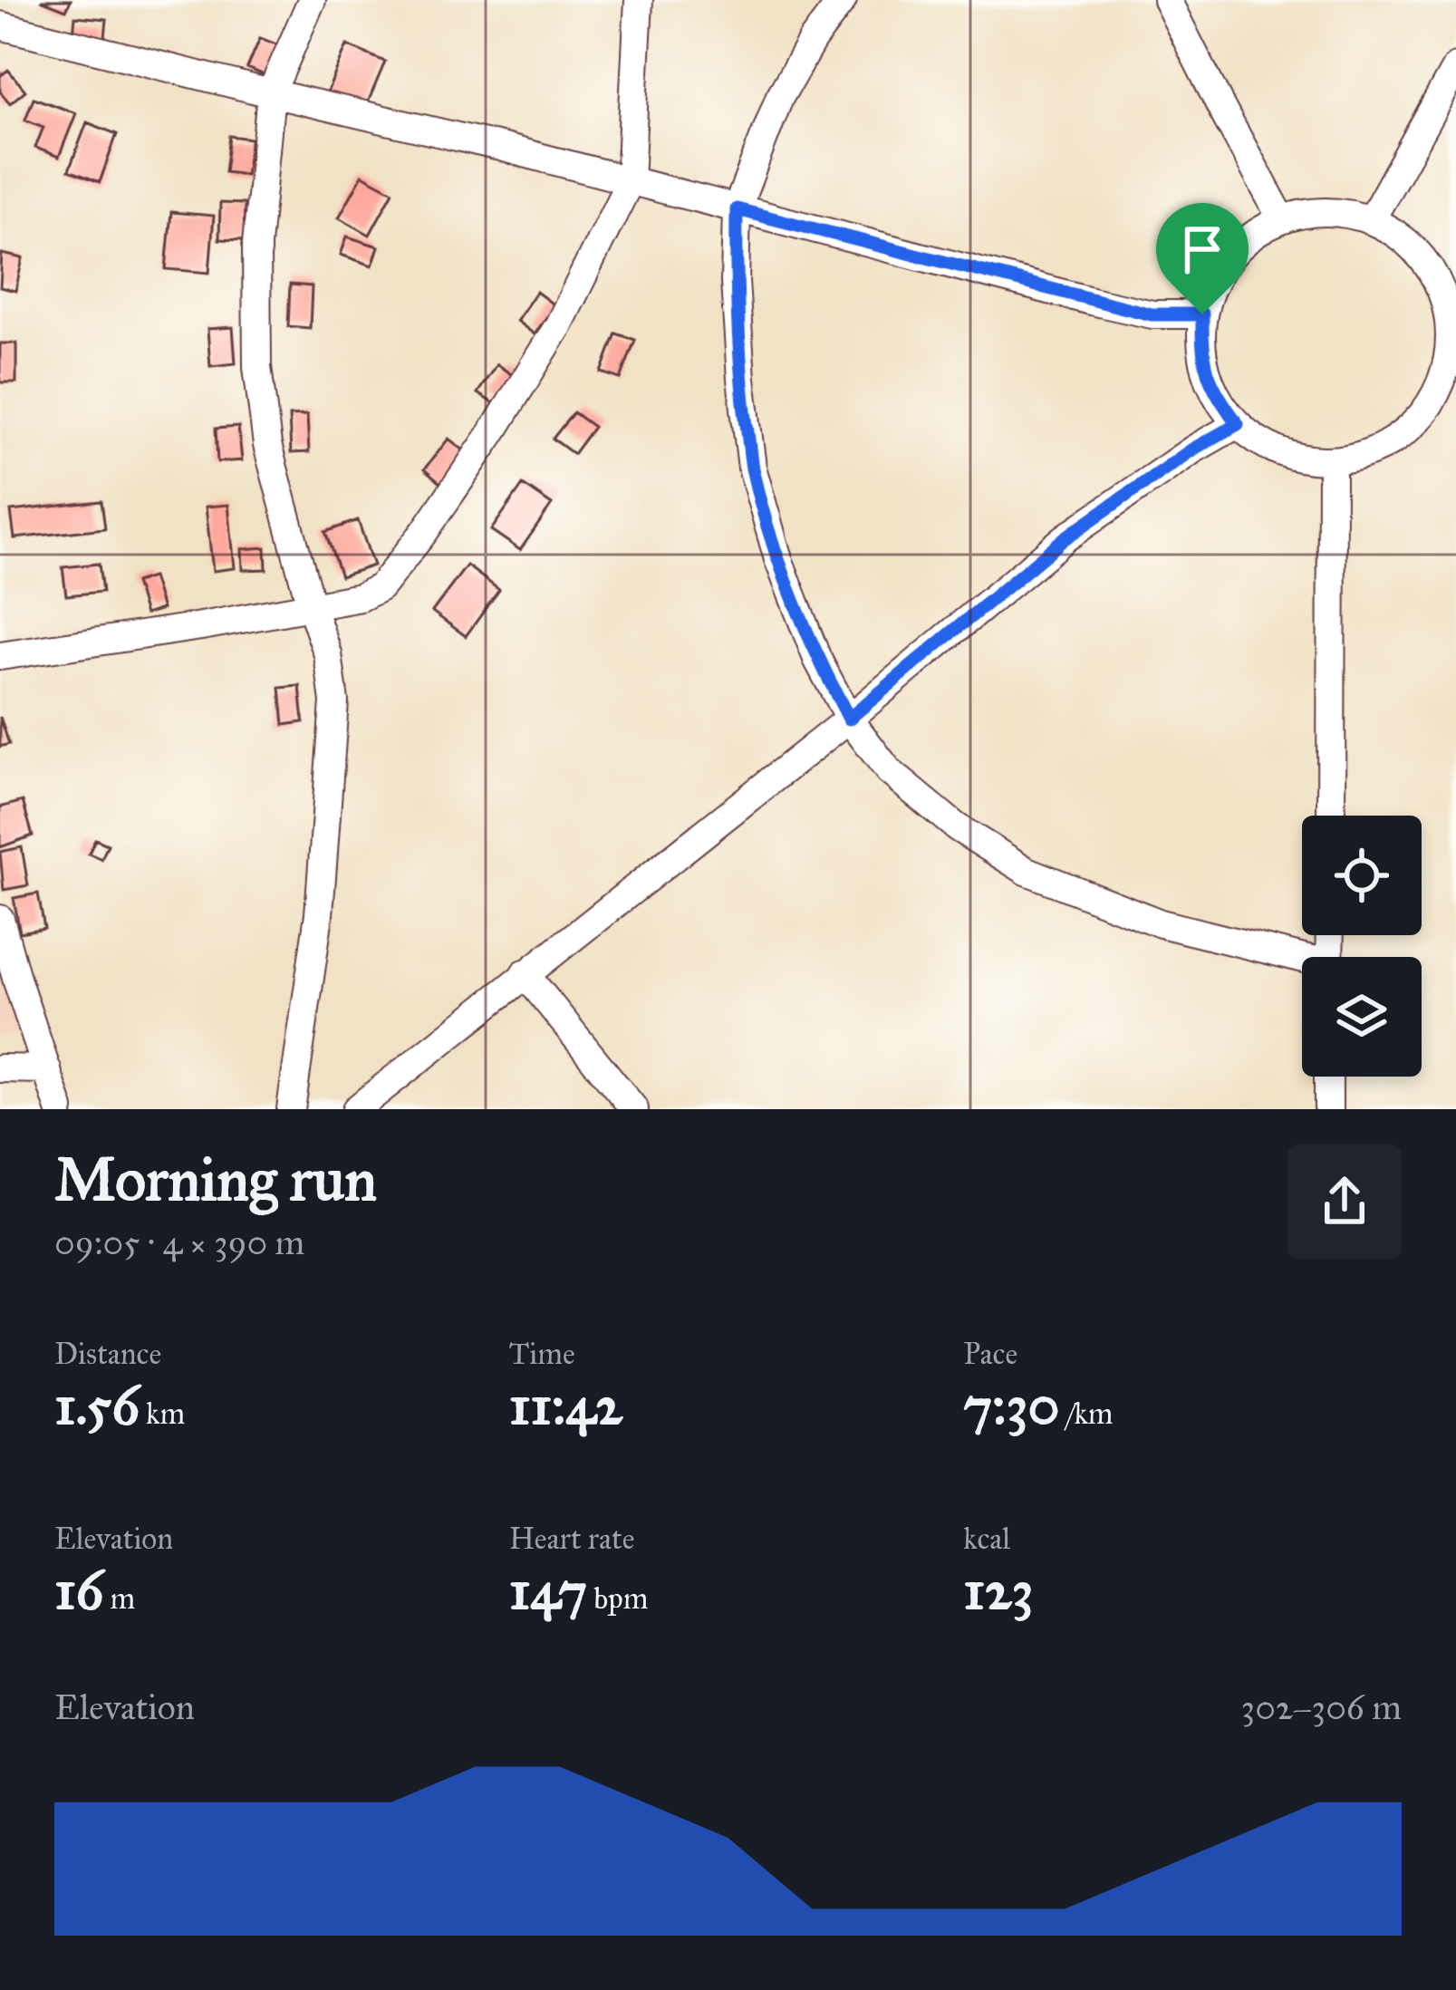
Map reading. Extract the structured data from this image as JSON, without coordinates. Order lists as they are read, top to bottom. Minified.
{"page":{"heading":["Morning run","09:05 · 4 × 390 m"],"stats":[["Distance","1.56 km"],["Time","11:42"],["Pace","7:30 /km"],["Elevation","16 m"],["Heart rate","147 bpm"],["kcal","123"]],"chart":["Elevation","302–306 m"]}}
